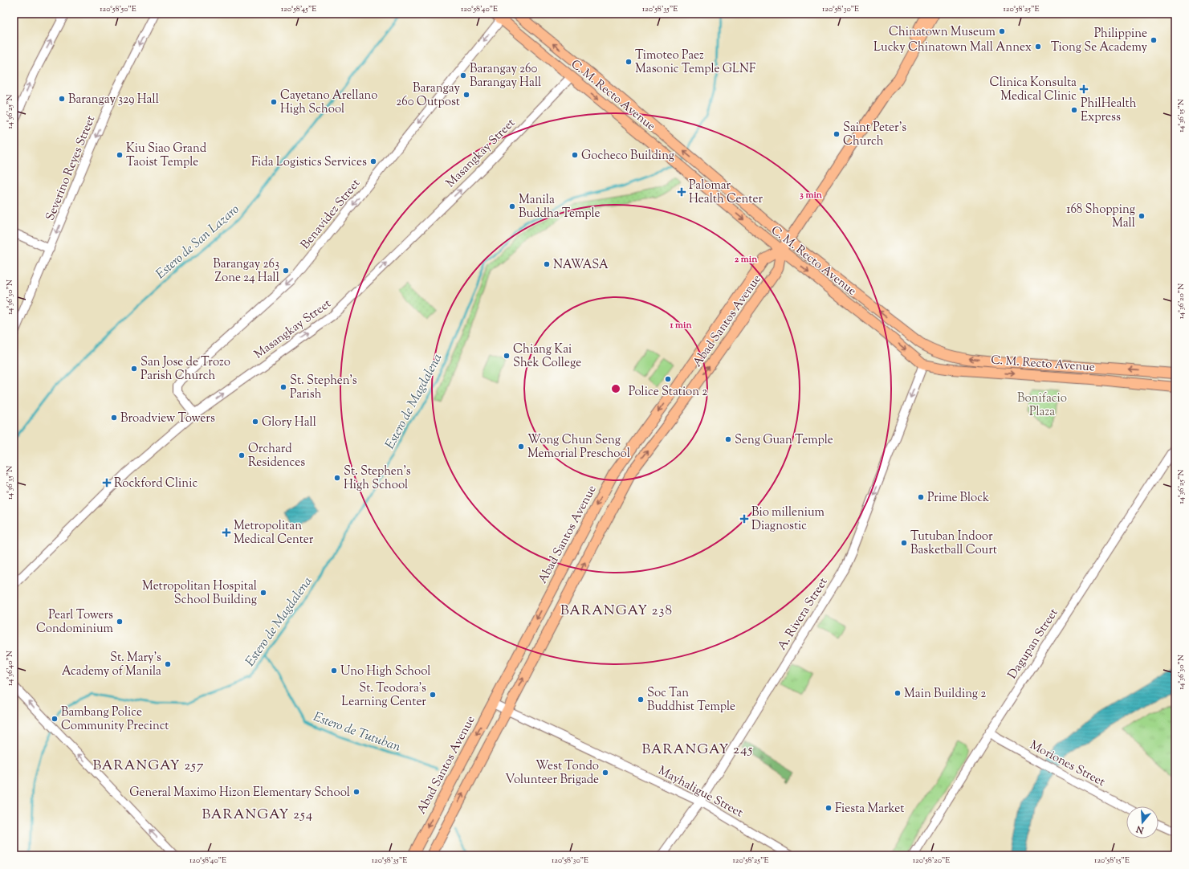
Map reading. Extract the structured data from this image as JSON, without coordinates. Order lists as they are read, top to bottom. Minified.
{"streets":{"main road":["C. M. Recto Avenue","Abad Santos Avenue"],"street":["Masangkay Street","Severino Reyes Street","Benavidez Street","A. Rivera Street","Dagupan Street","Moriones Street","Mayhaligue Street"]},"crossings":[["C. M. Recto Avenue","Masangkay Street"],["C. M. Recto Avenue","Benavidez Street"],["C. M. Recto Avenue","Abad Santos Avenue"],["C. M. Recto Avenue","A. Rivera Street"],["Masangkay Street","Benavidez Street"],["Abad Santos Avenue","Mayhaligue Street"],["A. Rivera Street","Mayhaligue Street"],["Dagupan Street","Moriones Street"]],"one_way":["Masangkay Street","Severino Reyes Street","Benavidez Street","A. Rivera Street"],"districts":["BARANGAY 238","BARANGAY 245","BARANGAY 257","BARANGAY 254"],"water":["Estero de San Lazaro","Estero de Magdalena","Estero de Tutuban"],"parks":["Bonifacio Plaza"],"places":{"other":["Chinatown Museum","Philippine Tiong Se Academy","Lucky Chinatown Mall Annex","Timoteo Paez Masonic Temple GLNF","Barangay 260 Barangay Hall","Barangay 260 Outpost","Barangay 329 Hall","Cayetano Arellano High School","PhilHealth Express","Saint Peter's Church","Kiu Siao Grand Taoist Temple","Gocheco Building","Fida Logistics Services","Manila Buddha Temple","168 Shopping Mall","NAWASA","Barangay 263 Zone 24 Hall","Chiang Kai Shek College","San Jose de Trozo Parish Church","Police Station 2","St. Stephen's Parish","Broadview Towers","Glory Hall","Seng Guan Temple","Wong Chun Seng Memorial Preschool","Orchard Residences","St. Stephen's High School","Prime Block","Tutuban Indoor Basketball Court","Metropolitan Hospital School Building","Pearl Towers Condominium","St. Mary's Academy of Manila","Uno High School","Main Building 2","St. Teodora's Learning Center","Soc Tan Buddhist Temple","Bambang Police Community Precinct","West Tondo Volunteer Brigade","General Maximo Hizon Elementary School","Fiesta Market"],"health":["Clinica Konsulta Medical Clinic","Palomar Health Center","Rockford Clinic","Bio millenium Diagnostic","Metropolitan Medical Center"]},"north":"bottom","coordinates":["120°58'50\"E","120°58'45\"E","120°58'40\"E","120°58'35\"E","120°58'30\"E","120°58'25\"E","14°36'25\"N","14°36'15\"N","14°36'30\"N","14°36'20\"N","14°36'35\"N","14°36'40\"N","120°58'20\"E","120°58'15\"E"],"rings":["3 min","2 min","1 min"]}
